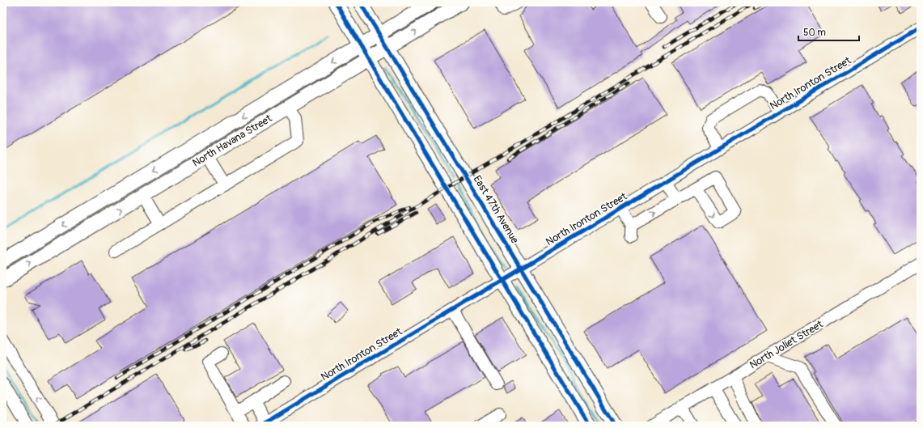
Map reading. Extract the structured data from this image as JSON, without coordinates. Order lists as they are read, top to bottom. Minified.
{"streets":{"main road":["North Havana Street","East 47th Avenue"],"street":["North Ironton Street","North Joliet Street"]},"crossings":[["North Ironton Street","East 47th Avenue"],["North Havana Street","East 47th Avenue"]],"scale_bar":"50 m"}
